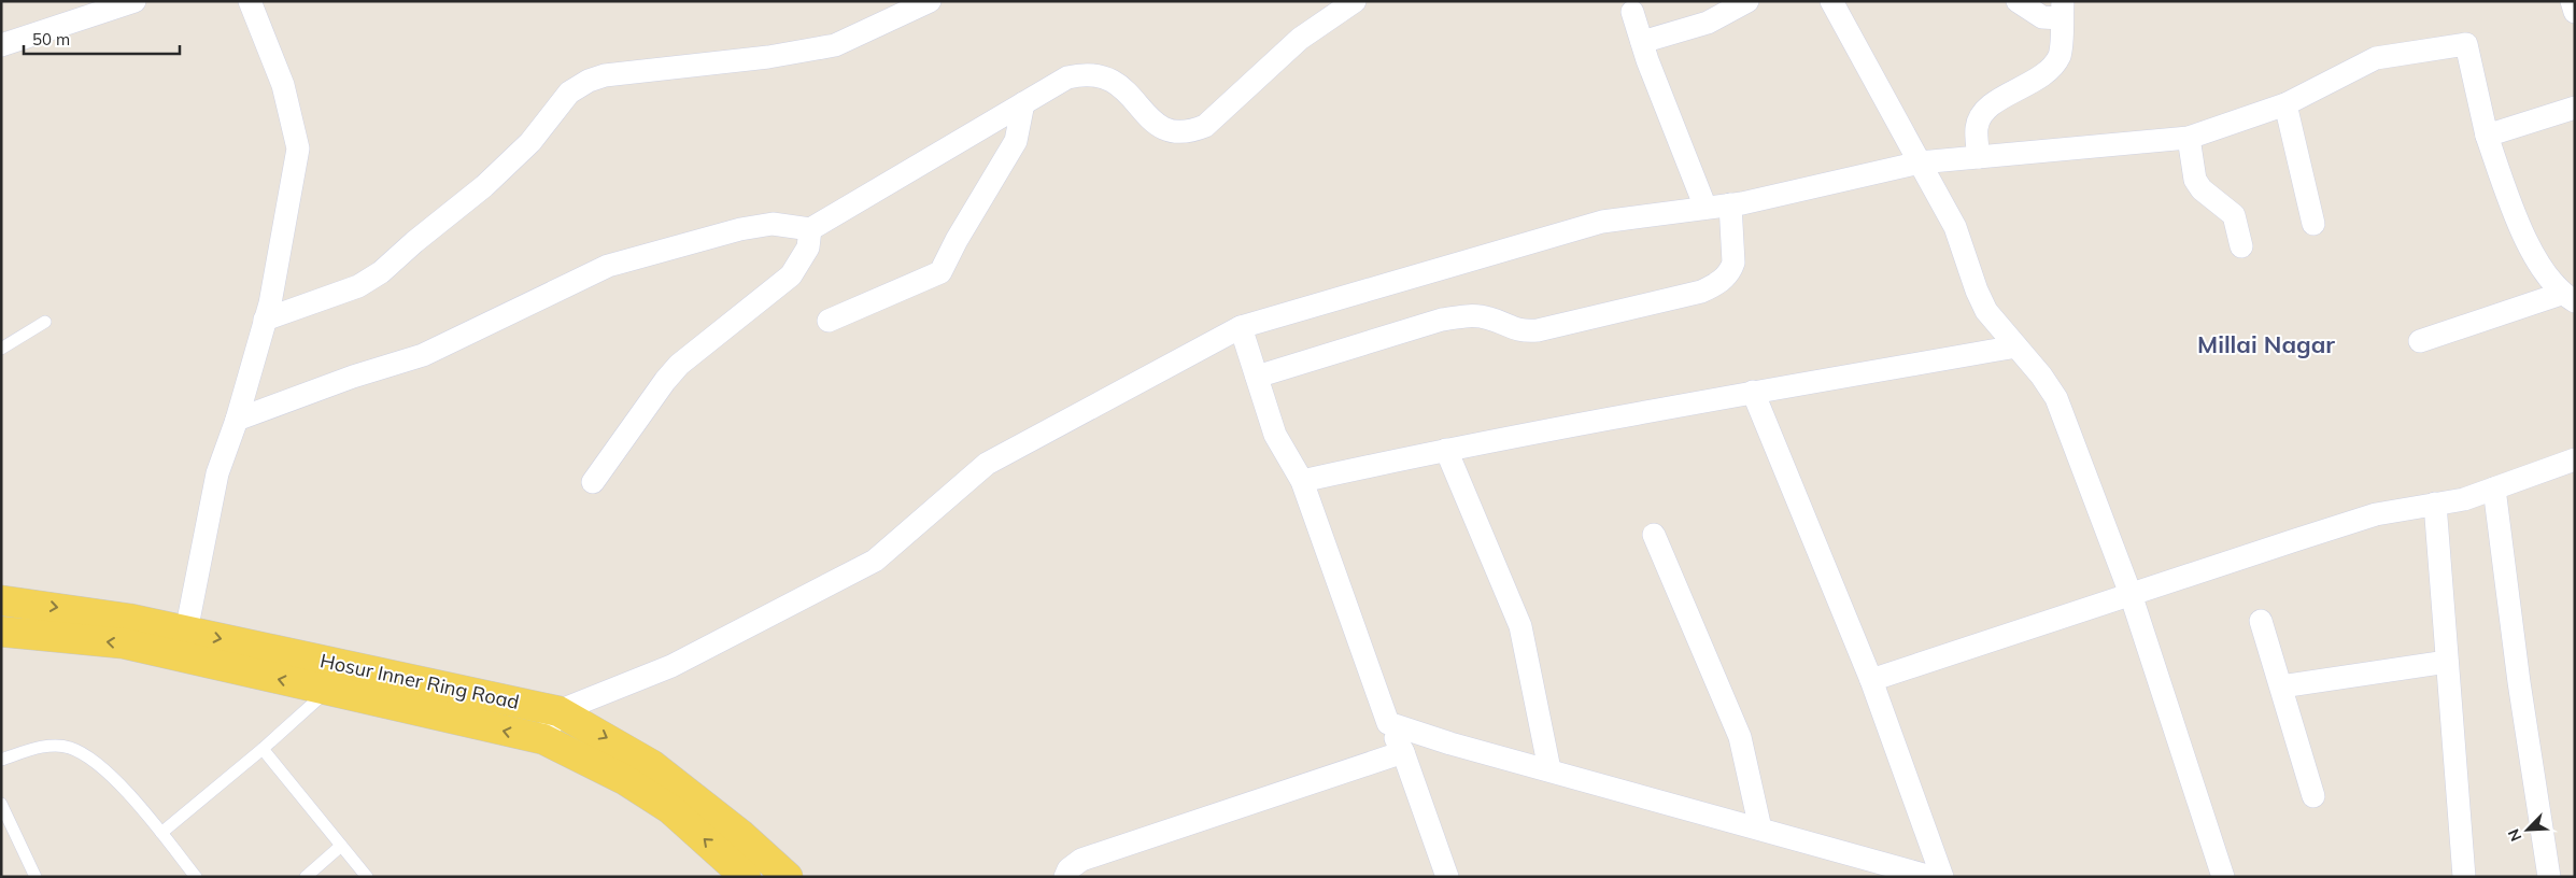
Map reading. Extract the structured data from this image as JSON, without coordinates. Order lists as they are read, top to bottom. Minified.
{"streets":{"main road":["Hosur Inner Ring Road"]},"districts":["Millai Nagar"],"scale_bar":"50 m","north":"bottom left"}
